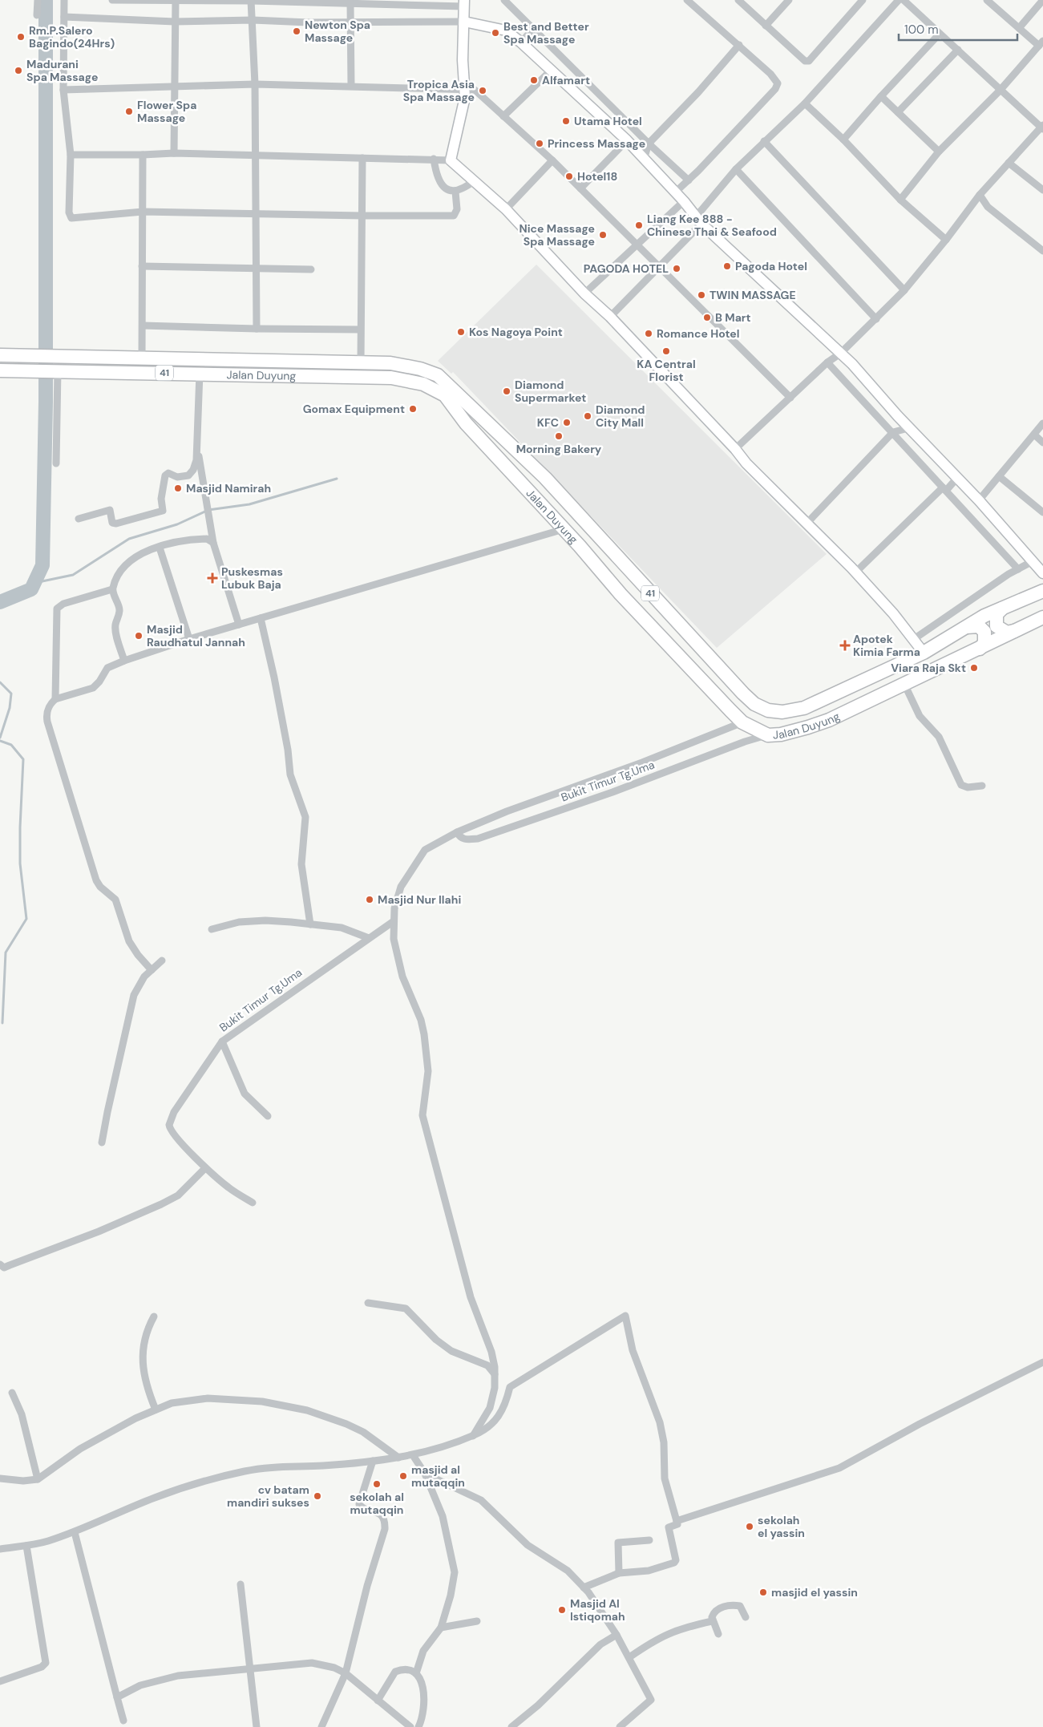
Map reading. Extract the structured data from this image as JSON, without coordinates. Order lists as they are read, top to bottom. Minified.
{"streets":{"highway":["41","Jalan Duyung"],"street":["Bukit Timur Tg.Uma"]},"crossings":[["Jalan Duyung","Bukit Timur Tg.Uma"]],"places":{"other":["Newton Spa Massage","Best and Better Spa Massage","Rm.P.Salero Bagindo(24Hrs)","Madurani Spa Massage","Alfamart","Tropica Asia Spa Massage","Flower Spa Massage","Utama Hotel","Princess Massage","Hotel18","Liang Kee 888 - Chinese Thai & Seafood","Nice Massage Spa Massage","Pagoda Hotel","PAGODA HOTEL","TWIN MASSAGE","B Mart","Kos Nagoya Point","Romance Hotel","KA Central Florist","Diamond Supermarket","Gomax Equipment","Diamond City Mall","KFC","Morning Bakery","Masjid Namirah","Masjid Raudhatul Jannah","Viara Raja Skt","Masjid Nur Ilahi","masjid al mutaqqin","sekolah al mutaqqin","cv batam mandiri sukses","sekolah el yassin","masjid el yassin","Masjid Al Istiqomah"],"health":["Puskesmas Lubuk Baja","Apotek Kimia Farma"]},"scale_bar":"100 m"}
